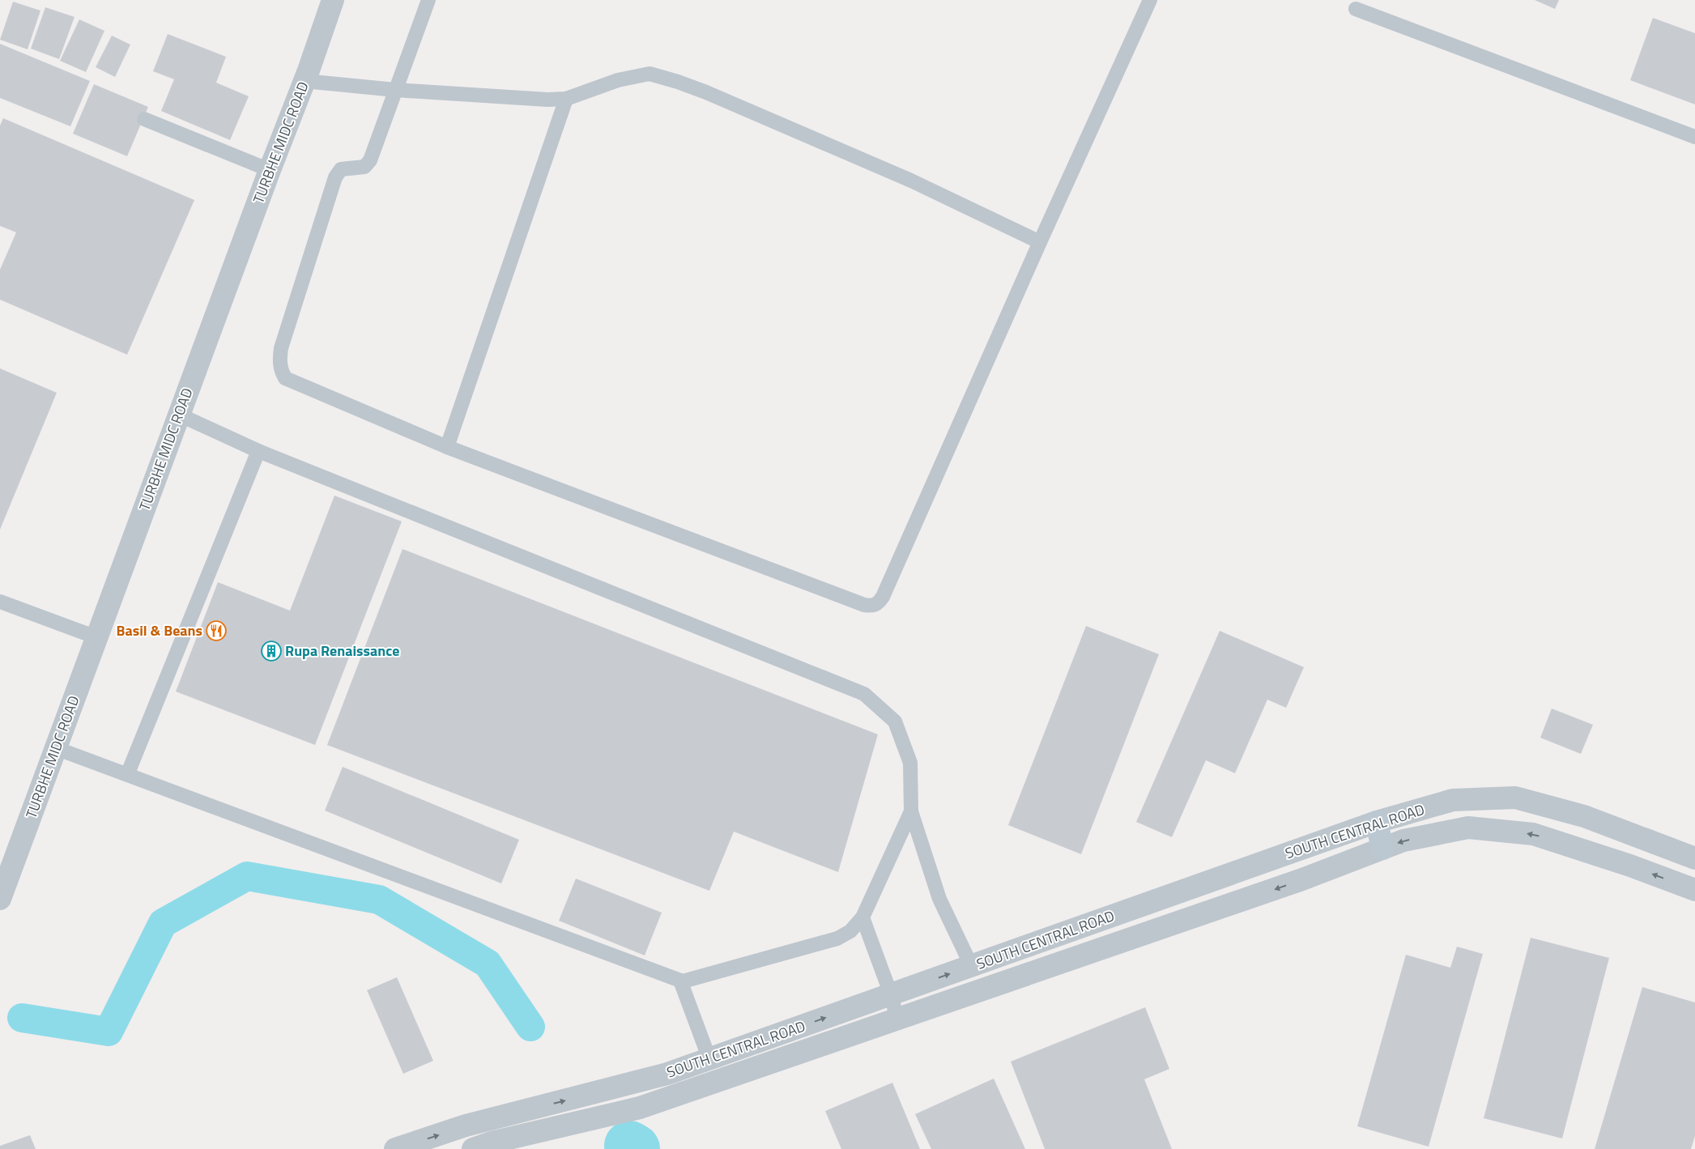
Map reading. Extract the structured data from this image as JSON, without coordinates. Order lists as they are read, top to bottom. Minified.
{"streets":{"street":["TURBHE MIDC ROAD","SOUTH CENTRAL ROAD"]},"places":{"restaurant":["Basil & Beans"],"building":["Rupa Renaissance"]}}
